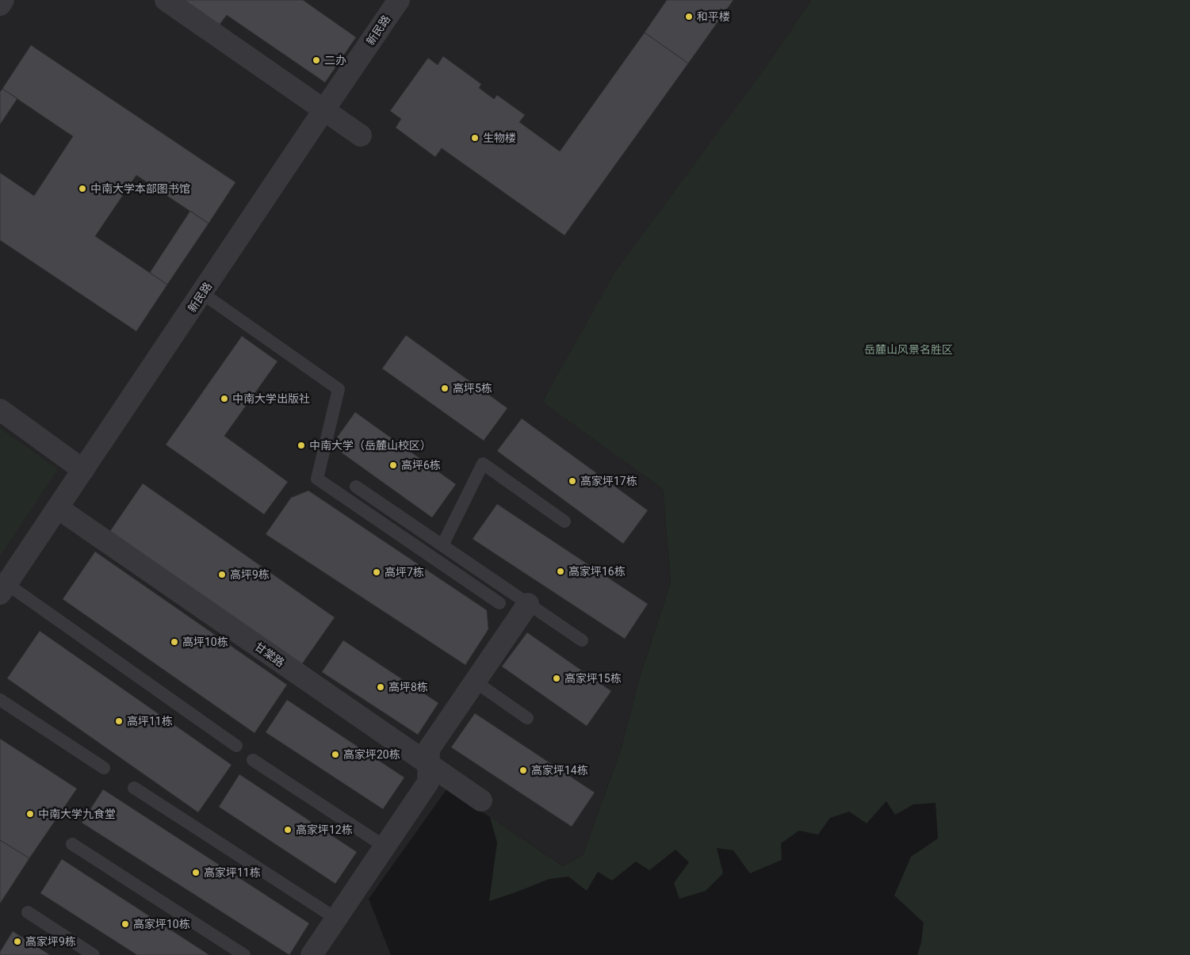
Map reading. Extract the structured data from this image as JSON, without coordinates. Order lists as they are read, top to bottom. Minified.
{"streets":{"street":["新民路","甘棠路"]},"crossings":[["新民路","甘棠路"]],"parks":["岳麓山风景名胜区"],"places":["和平楼","二办","生物楼","中南大学本部图书馆","高坪5栋","中南大学出版社","中南大学（岳麓山校区）","高坪6栋","高家坪17栋","高家坪16栋","高坪7栋","高坪9栋","高坪10栋","高家坪15栋","高坪8栋","高坪11栋","高家坪20栋","高家坪14栋","中南大学九食堂","高家坪12栋","高家坪11栋","高家坪10栋","高家坪9栋"]}
